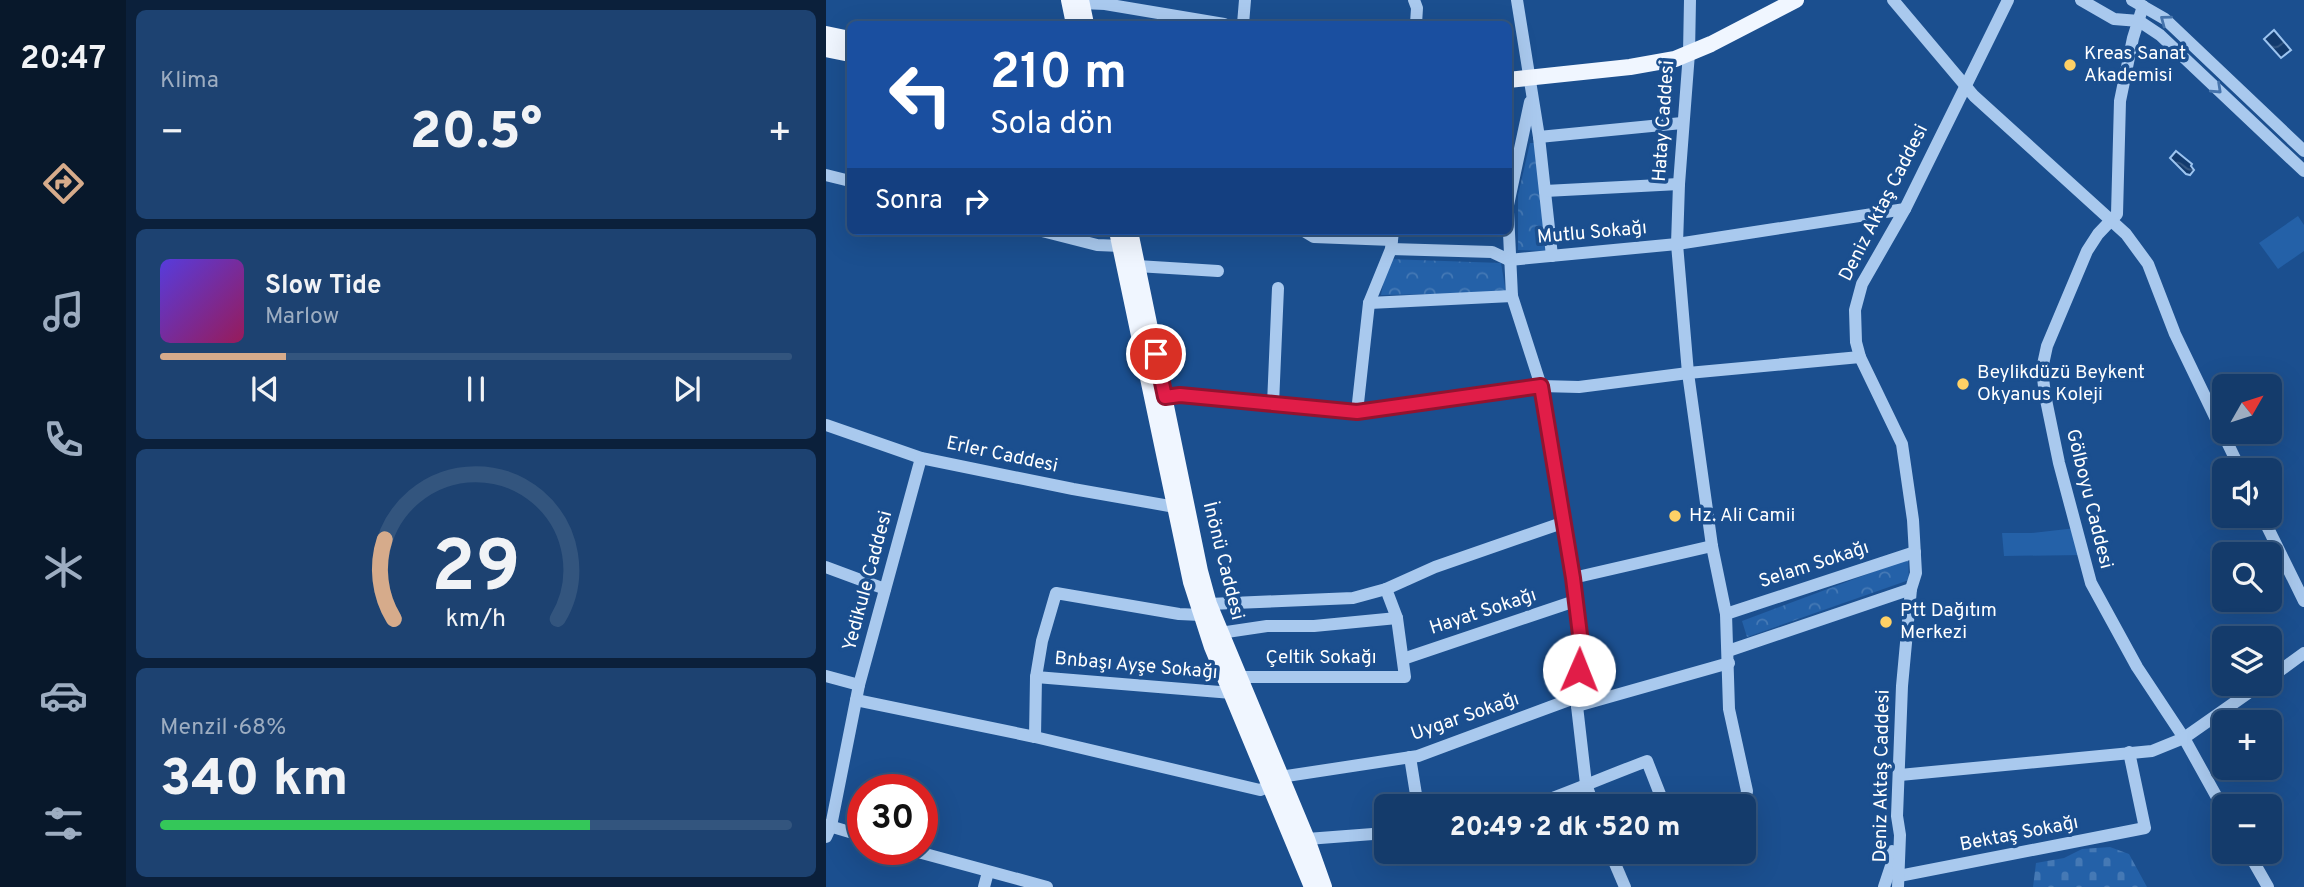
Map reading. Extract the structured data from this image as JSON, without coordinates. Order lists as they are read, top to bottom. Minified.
{"streets":{"main road":["İnönü Caddesi"],"street":["Hatay Caddesi","Deniz Aktaş Caddesi","Mutlu Sokağı","Erler Caddesi","Gölboyu Caddesi","Selam Sokağı","Yedikule Caddesi","Hayat Sokağı","Çeltik Sokağı","Bnbaşı Ayşe Sokağı","Uygar Sokağı","Bektaş Sokağı"]},"crossings":[["Hatay Caddesi","Mutlu Sokağı"],["Hatay Caddesi","Selam Sokağı"],["Hatay Caddesi","Uygar Sokağı"],["Deniz Aktaş Caddesi","Mutlu Sokağı"],["Deniz Aktaş Caddesi","Selam Sokağı"],["Deniz Aktaş Caddesi","Uygar Sokağı"],["Deniz Aktaş Caddesi","Bektaş Sokağı"],["Erler Caddesi","Yedikule Caddesi"],["İnönü Caddesi","Çeltik Sokağı"],["İnönü Caddesi","Bnbaşı Ayşe Sokağı"],["Yedikule Caddesi","Uygar Sokağı"],["Hayat Sokağı","Çeltik Sokağı"],["Çeltik Sokağı","Bnbaşı Ayşe Sokağı"]],"places":["Kreas Sanat Akademisi","Beylikdüzü Beykent Okyanus Koleji","Hz. Ali Camii","Ptt Dağıtım Merkezi"],"north":"top right","page":{"tabs":"20:47","tile":["Klima",["Menzil · 68%","340 km"]],"turn":["210 m","Sola dön"],"heat":["−","20.5°","+"],"then":"Sonra","song":["Slow Tide","Marlow"],"map_buttons":["+","−"],"limit":"30","trip":"20:49 · 2 dk · 520 m","gauge":["29","km/h"]}}
